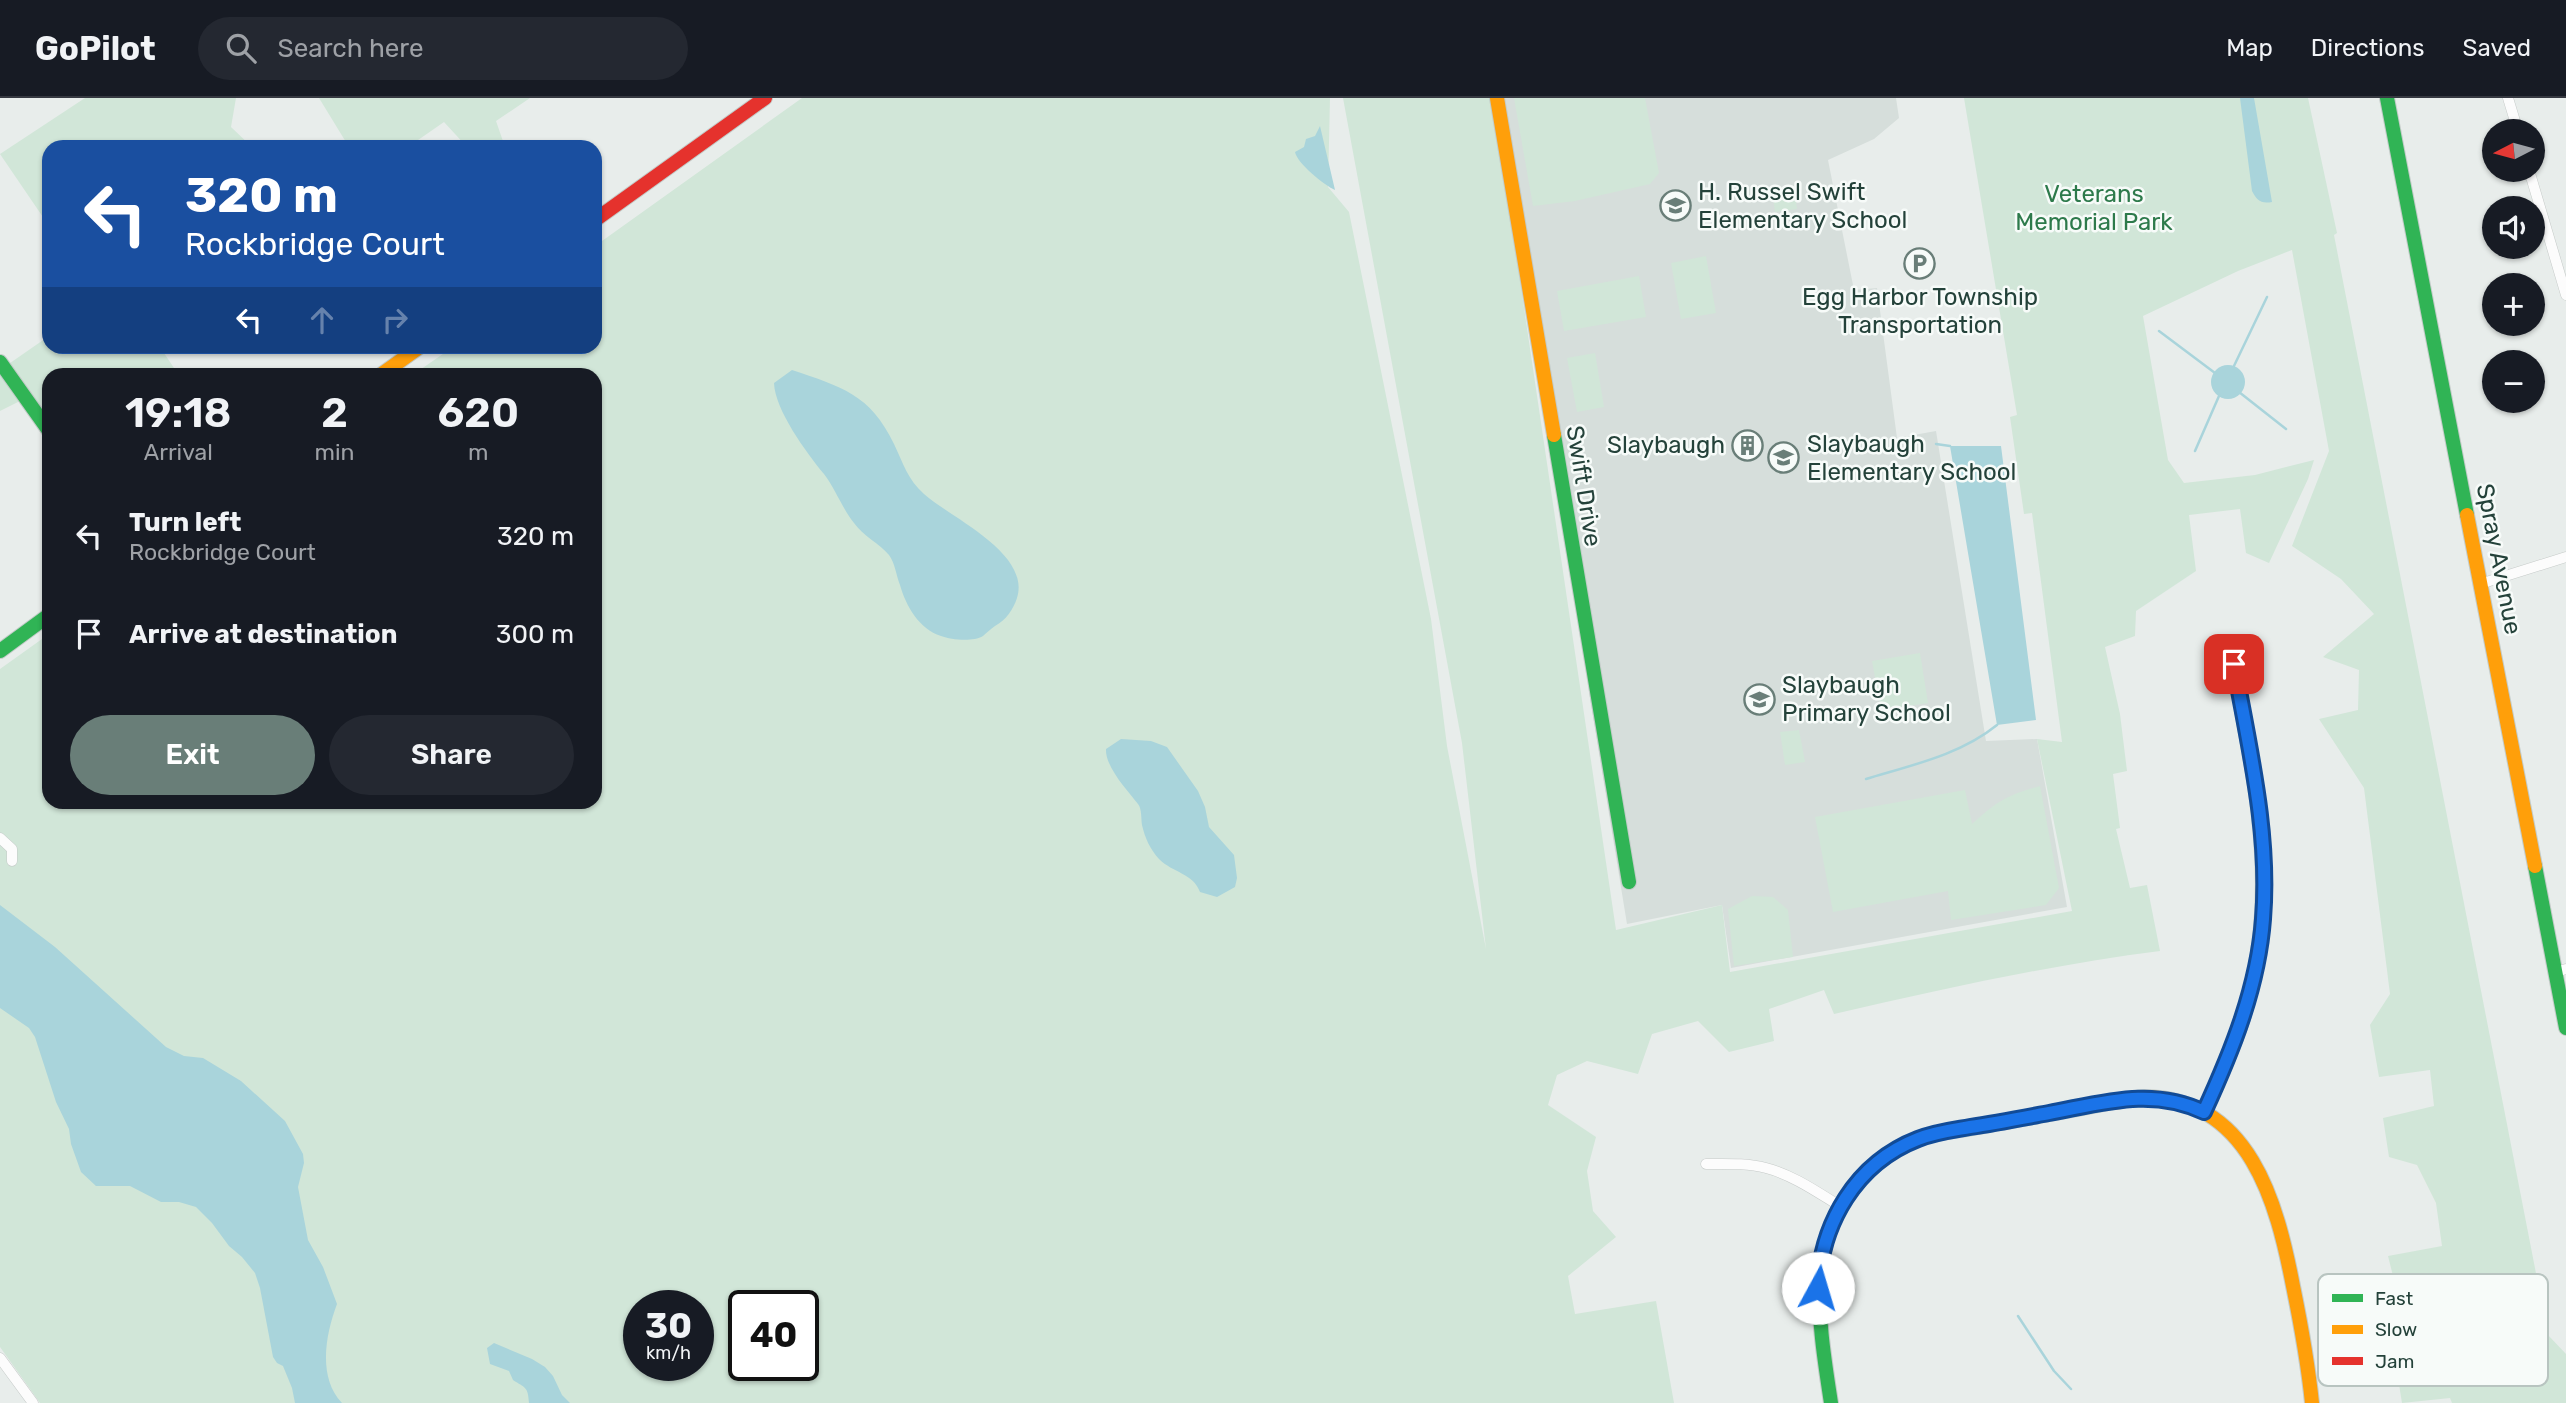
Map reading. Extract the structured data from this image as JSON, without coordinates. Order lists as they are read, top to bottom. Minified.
{"streets":{"street":["Swift Drive","Spray Avenue"]},"parks":["Veterans Memorial Park"],"places":{"school or university":["H. Russel Swift Elementary School","Slaybaugh Elementary School","Slaybaugh Primary School"],"parking":["Egg Harbor Township Transportation"],"building":["Slaybaugh"]},"legend":["Fast","Slow","Jam"],"north":"left","page":{"header":"GoPilot","search":"Search here","nav":["Map","Directions","Saved"],"map_buttons":["+","−"],"turn":["320 m","Rockbridge Court"],"eta":["19:18","Arrival","2","min","620","m"],"list":[{"name":"Turn left","note":"Rockbridge Court","value":"320 m"},{"name":"Arrive at destination","value":"300 m"}],"buttons":["Exit","Share"],"speed":"30 km/h","limit":"40"}}
